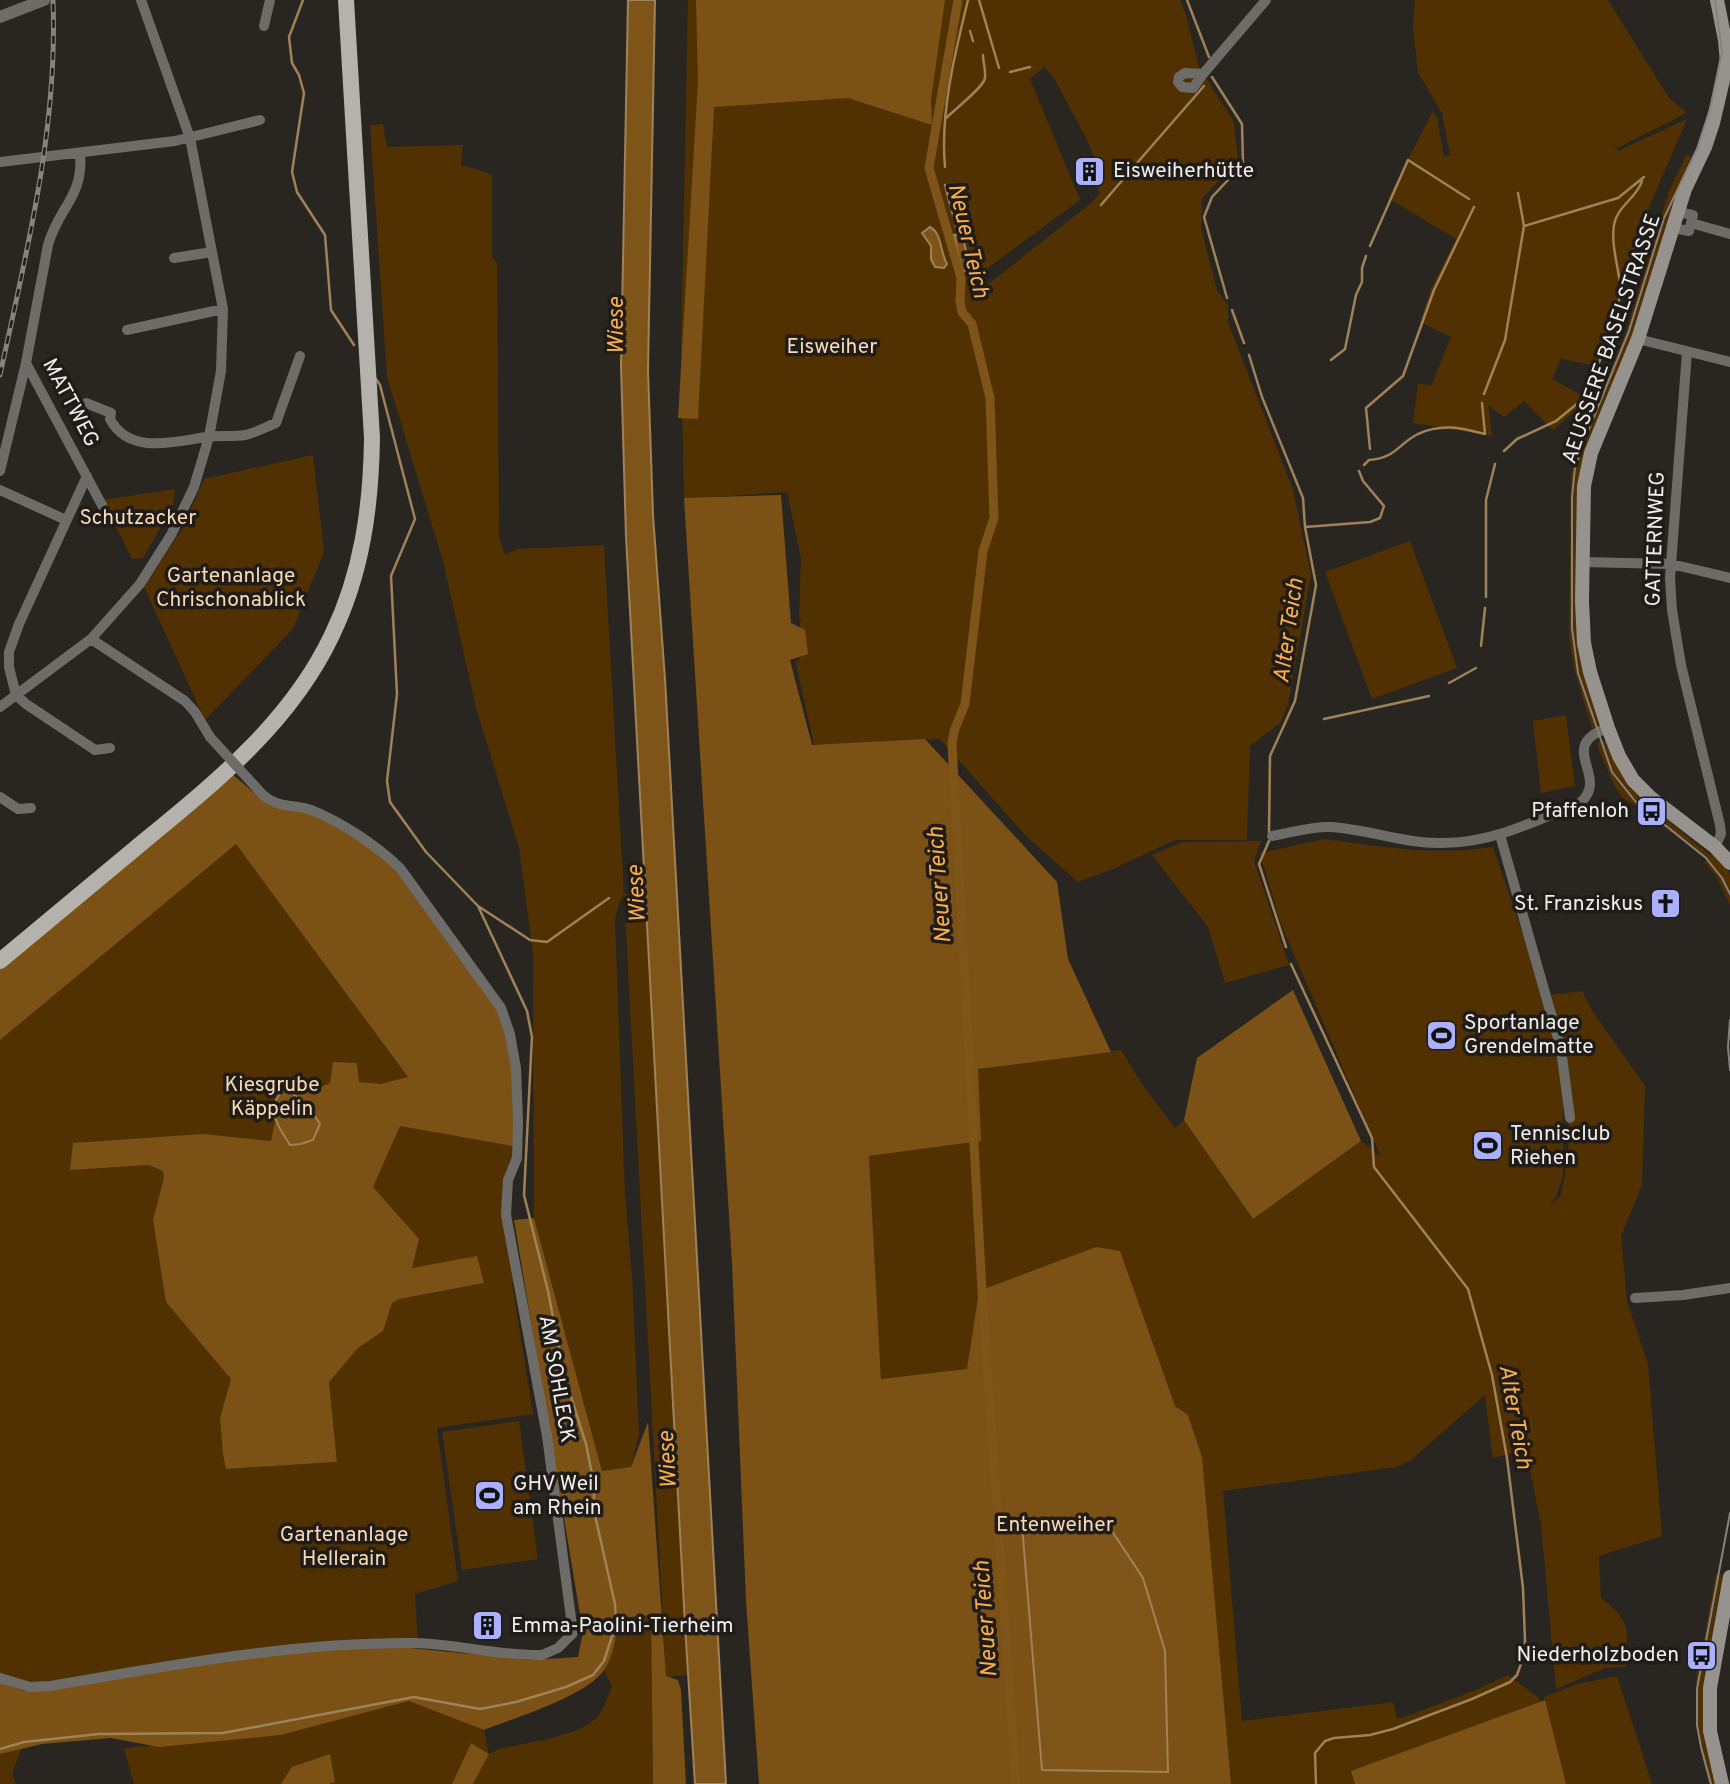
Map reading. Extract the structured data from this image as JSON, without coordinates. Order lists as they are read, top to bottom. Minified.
{"streets":{"main road":["AEUSSERE BASELSTRASSE"],"street":["MATTWEG","GATTERNWEG","AM SOHLECK"]},"crossings":[["AEUSSERE BASELSTRASSE","GATTERNWEG"]],"water":["Neuer Teich","Wiese","Alter Teich"],"parks":["Eisweiher","Schutzacker","Gartenanlage Chrischonablick","Kiesgrube Käppelin","Entenweiher","Gartenanlage Hellerain"],"places":{"building":["Eisweiherhütte","Emma-Paolini-Tierheim"],"bus stop":["Pfaffenloh","Niederholzboden"],"church":["St. Franziskus"],"sports":["Sportanlage Grendelmatte","Tennisclub Riehen","GHV Weil am Rhein"]}}
